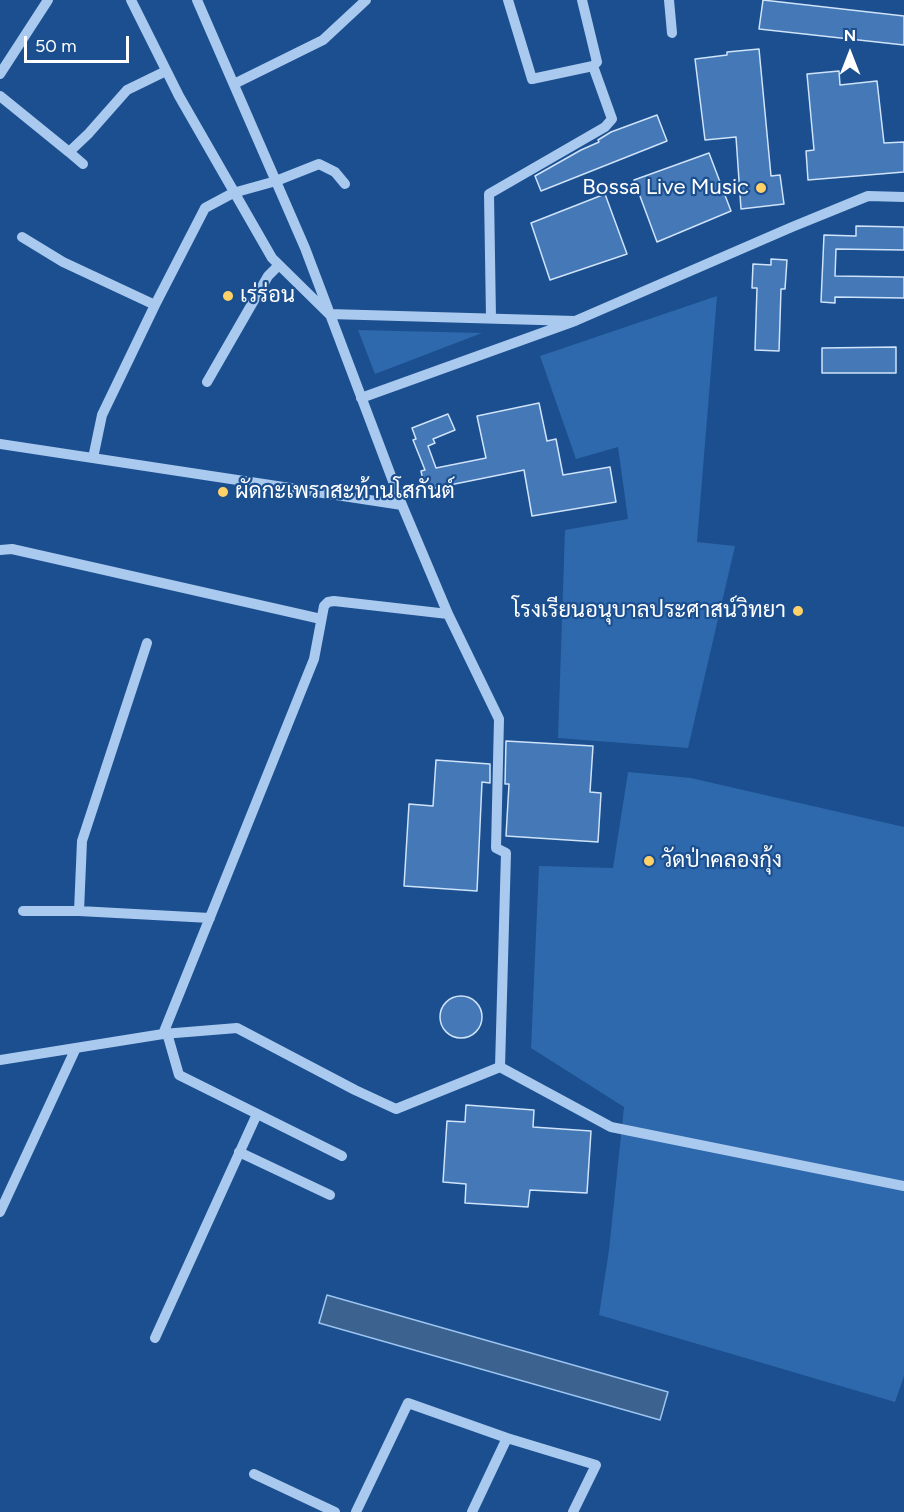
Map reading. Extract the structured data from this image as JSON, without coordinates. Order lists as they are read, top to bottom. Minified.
{"places":["Bossa Live Music","เร่ร่อน","ผัดกะเพราสะท้านโสกันต์","โรงเรียนอนุบาลประศาสน์วิทยา","วัดป่าคลองกุ้ง"],"scale_bar":"50 m","north":"top"}
